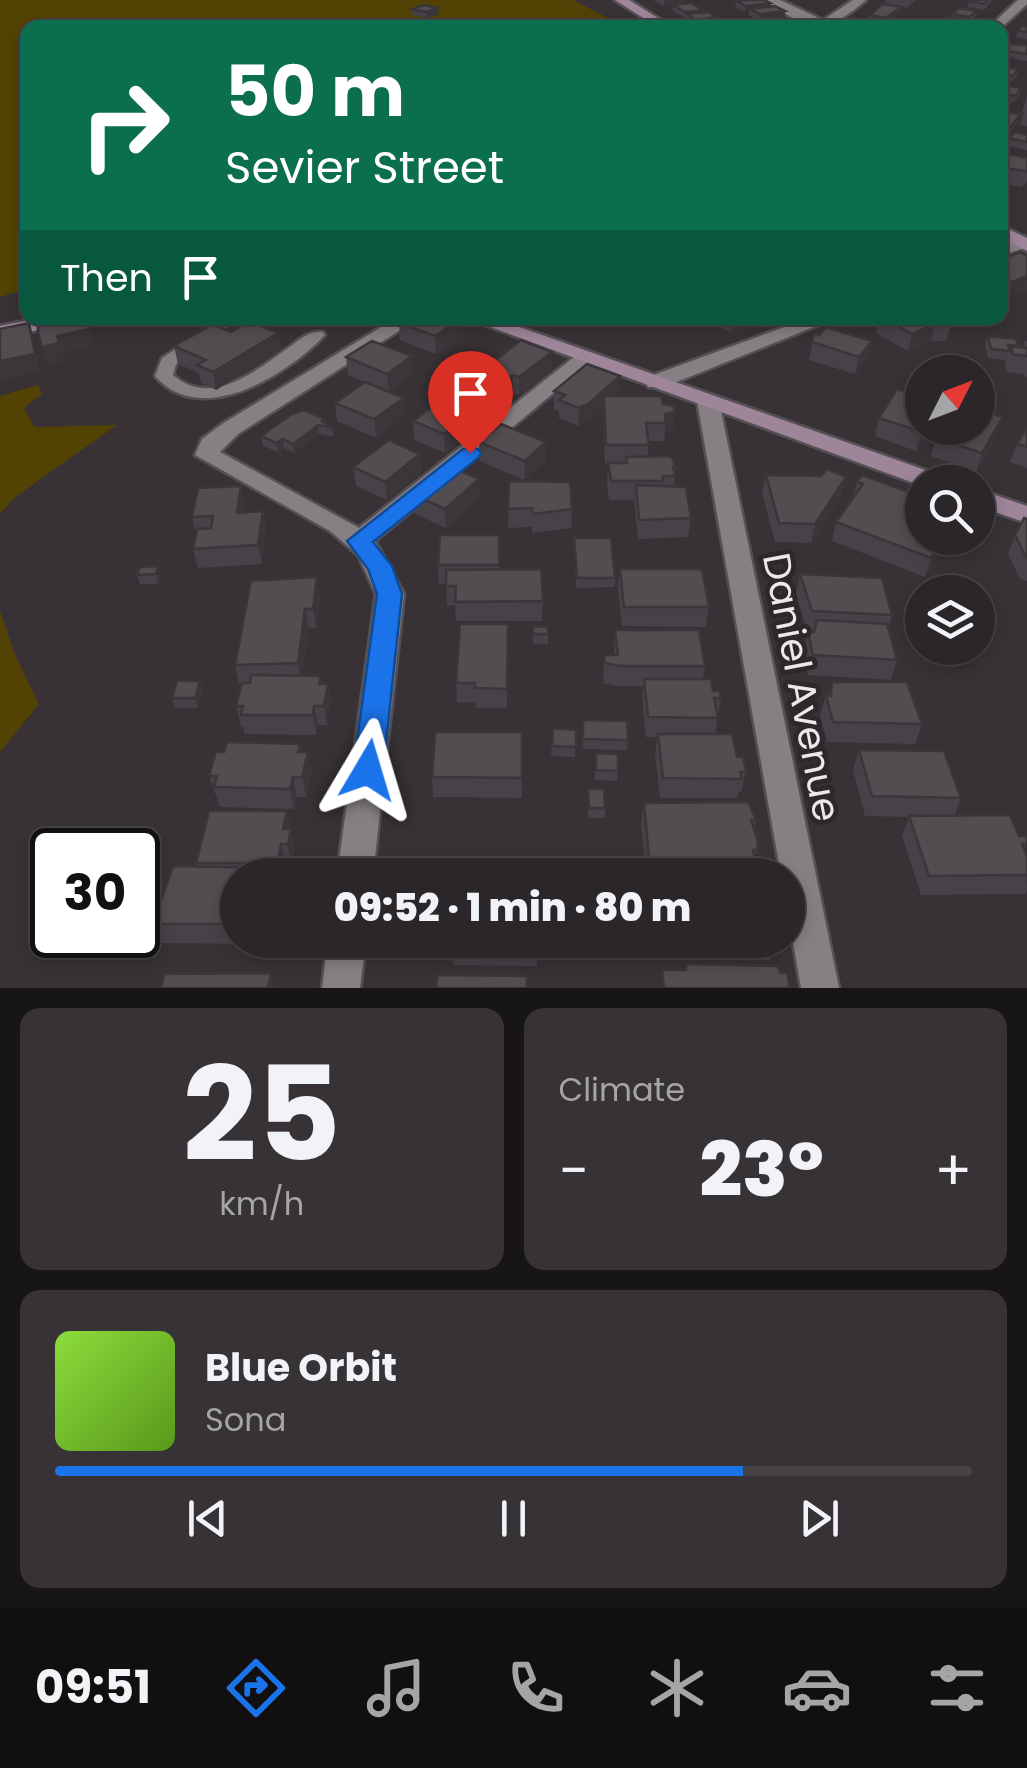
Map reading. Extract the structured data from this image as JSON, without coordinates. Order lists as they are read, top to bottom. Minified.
{"streets":{"street":["Daniel Avenue"]},"north":"top right","page":{"turn":["50 m","Sevier Street"],"then":"Then","limit":"30","trip":"09:52 · 1 min · 80 m","tile":[["25","km/h"],"Climate"],"heat":["−","23°","+"],"song":["Blue Orbit","Sona"],"tabs":"09:51"}}
